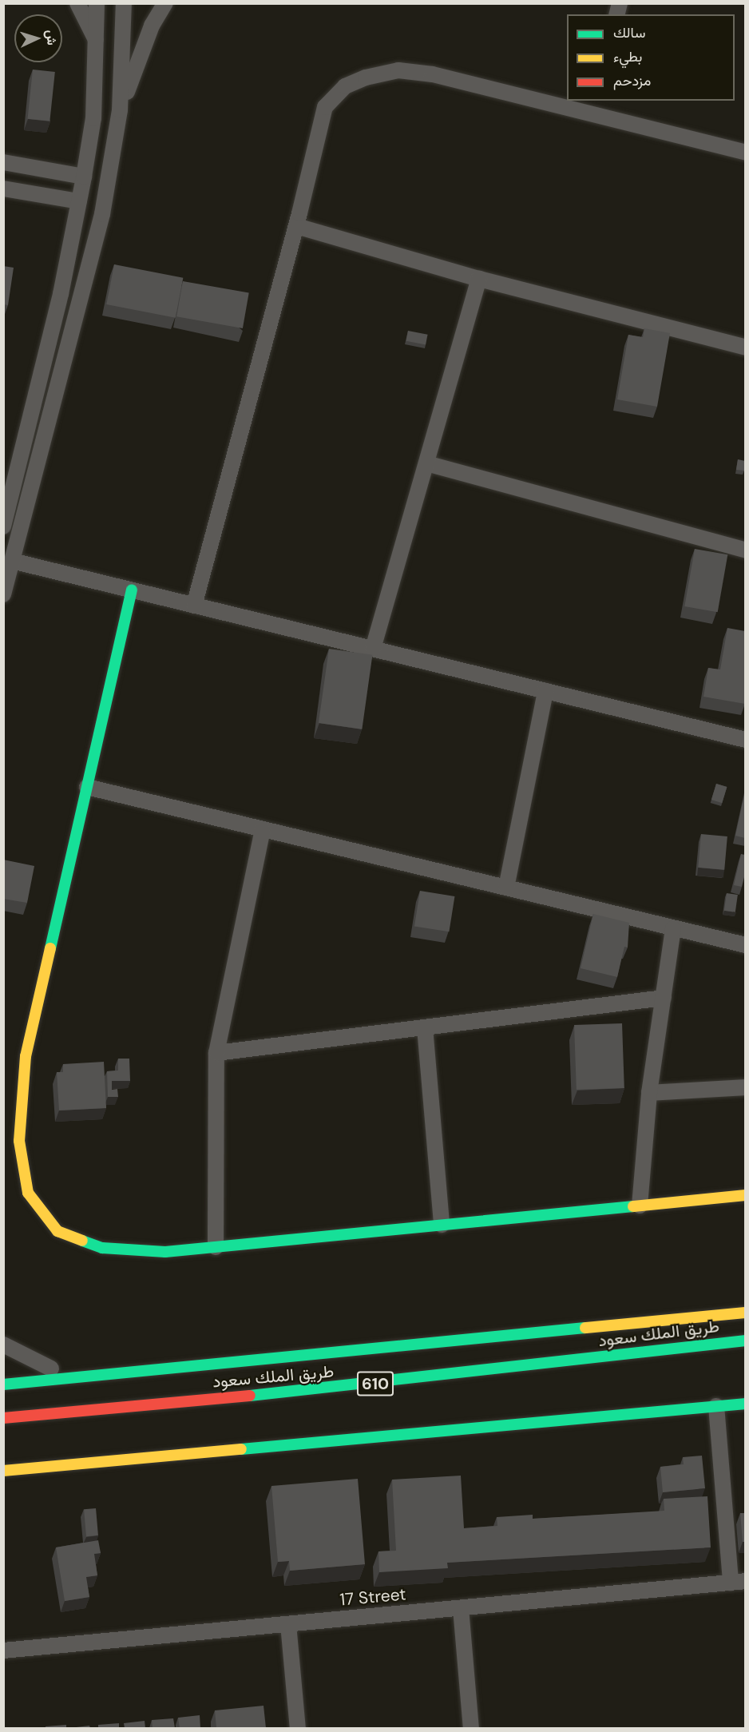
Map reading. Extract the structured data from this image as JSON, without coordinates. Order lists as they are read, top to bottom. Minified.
{"streets":{"main road":["طريق الملك سعود","610"],"street":["17 Street"]},"legend":["سالك","بطيء","مزدحم"],"north":"right"}
